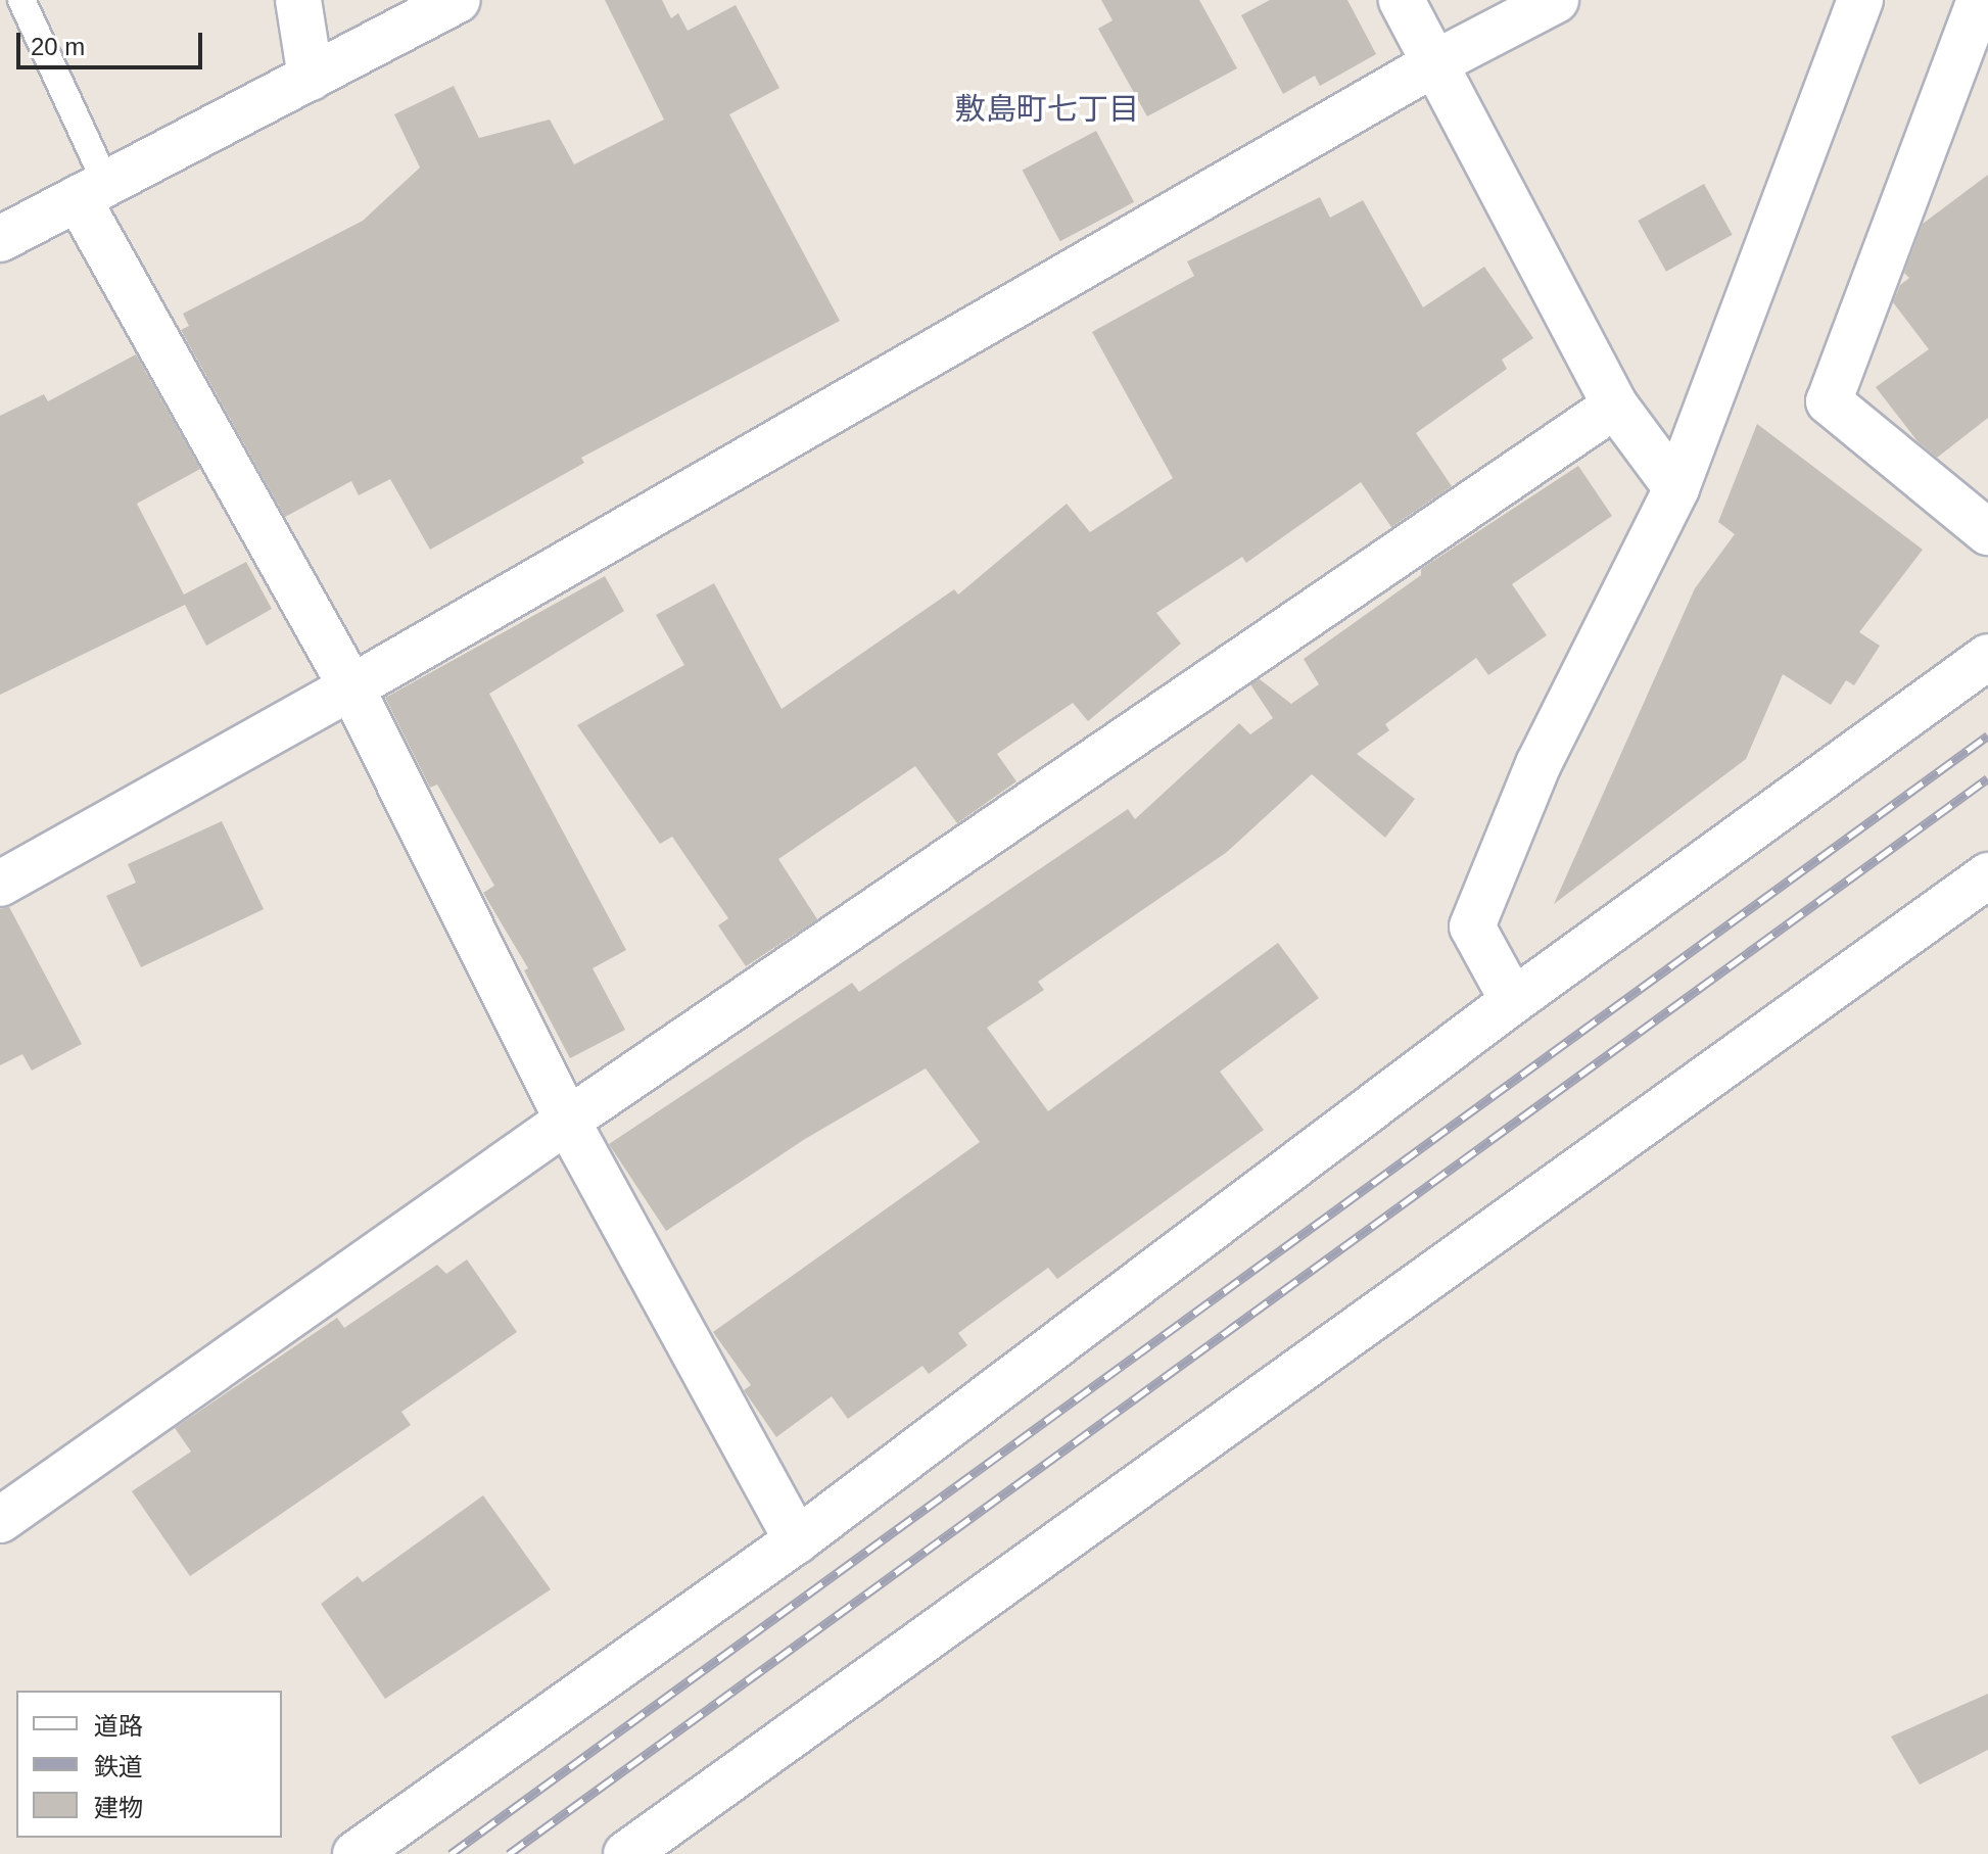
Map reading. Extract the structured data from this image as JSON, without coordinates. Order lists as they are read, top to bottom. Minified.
{"districts":["敷島町七丁目"],"legend":["道路","鉄道","建物"],"scale_bar":"20 m"}
